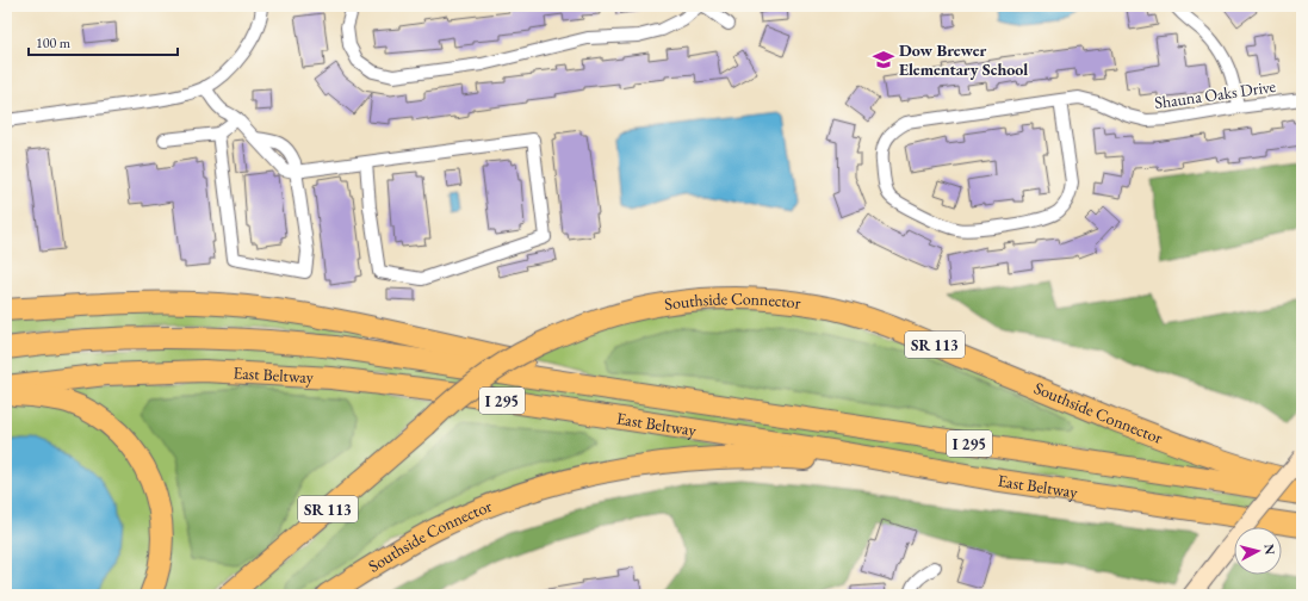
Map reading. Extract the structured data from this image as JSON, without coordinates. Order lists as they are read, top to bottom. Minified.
{"streets":{"highway":["Southside Connector","SR 113","East Beltway","I 295"],"street":["Shauna Oaks Drive"]},"crossings":[["Southside Connector","East Beltway"]],"places":{"school or university":["Dow Brewer Elementary School"]},"scale_bar":"100 m","north":"right"}
